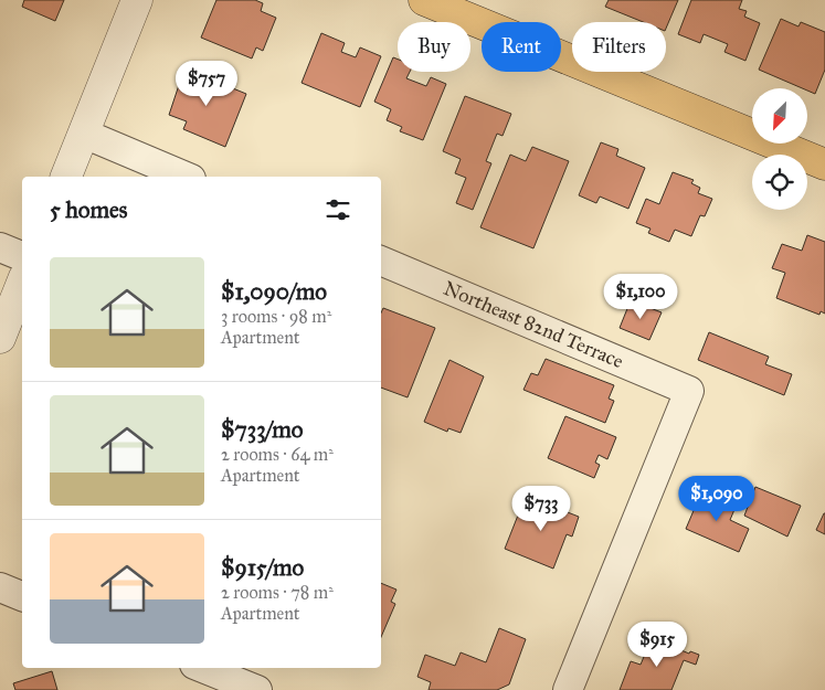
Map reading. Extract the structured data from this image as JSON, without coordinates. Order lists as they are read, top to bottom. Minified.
{"streets":{"street":["Northeast 82nd Terrace"]},"north":"bottom left","page":{"chip":["Buy","Rent","Filters"],"price":["$757","$1,100","$1,090","$733","$915"],"heading":"5 homes","list":[{"name":"$1,090/mo","note":"3 rooms · 98 m² · Apartment"},{"name":"$733/mo","note":"2 rooms · 64 m² · Apartment"},{"name":"$915/mo","note":"2 rooms · 78 m² · Apartment"}]}}
